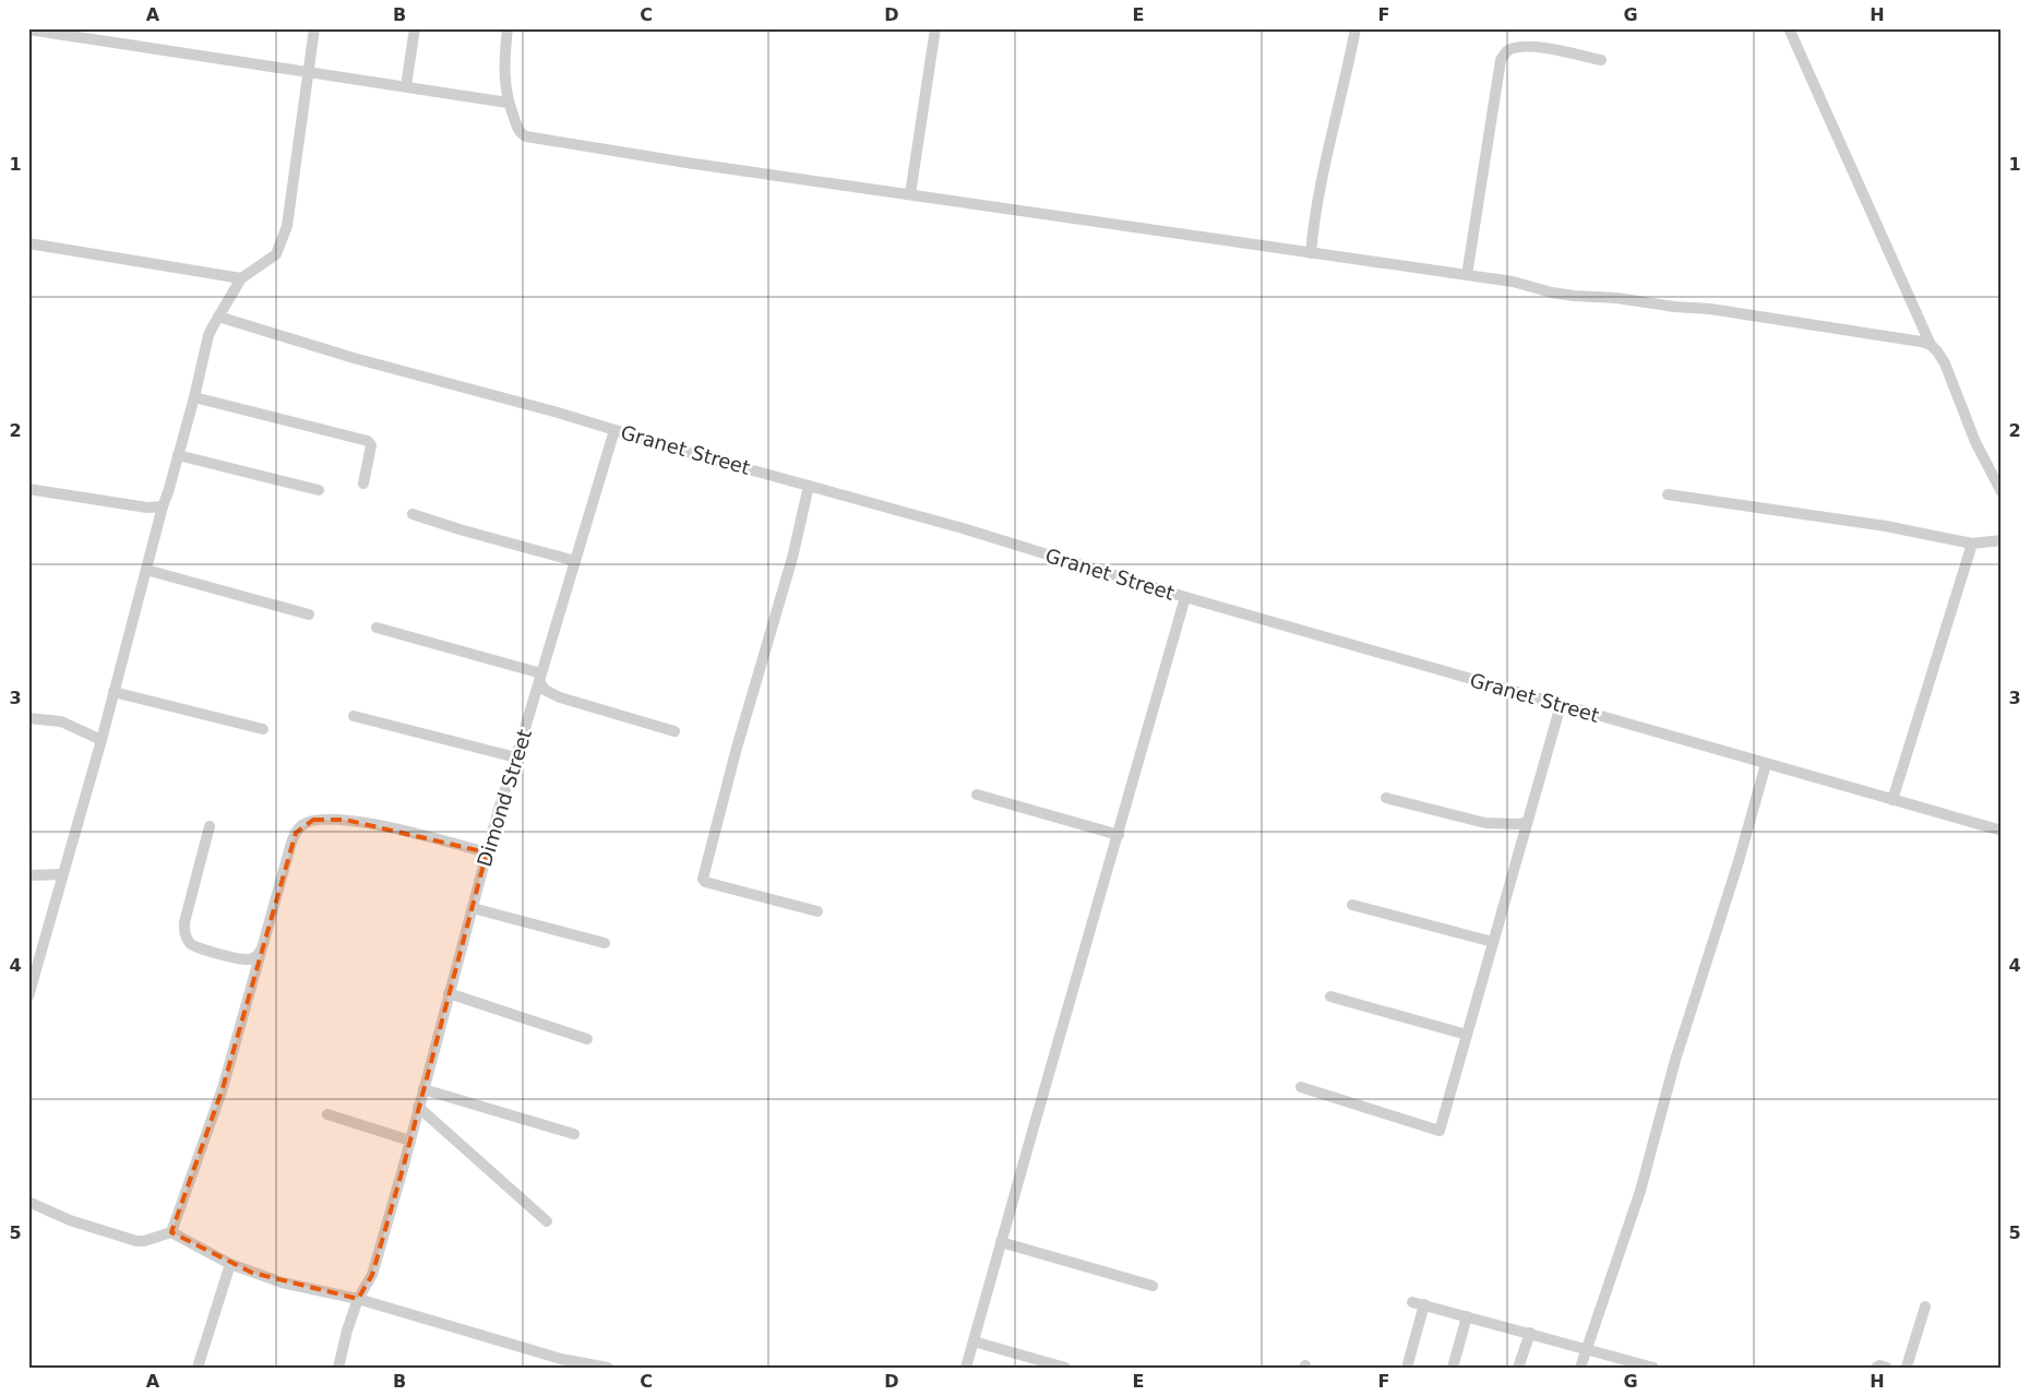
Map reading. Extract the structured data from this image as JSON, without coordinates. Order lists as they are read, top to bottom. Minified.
{"streets":{"street":["Granet Street","Dimond Street"]},"crossings":[["Granet Street","Dimond Street"]],"grid":{"columns":["A","B","C","D","E","F","G","H"],"rows":["1","2","3","4","5"]}}
